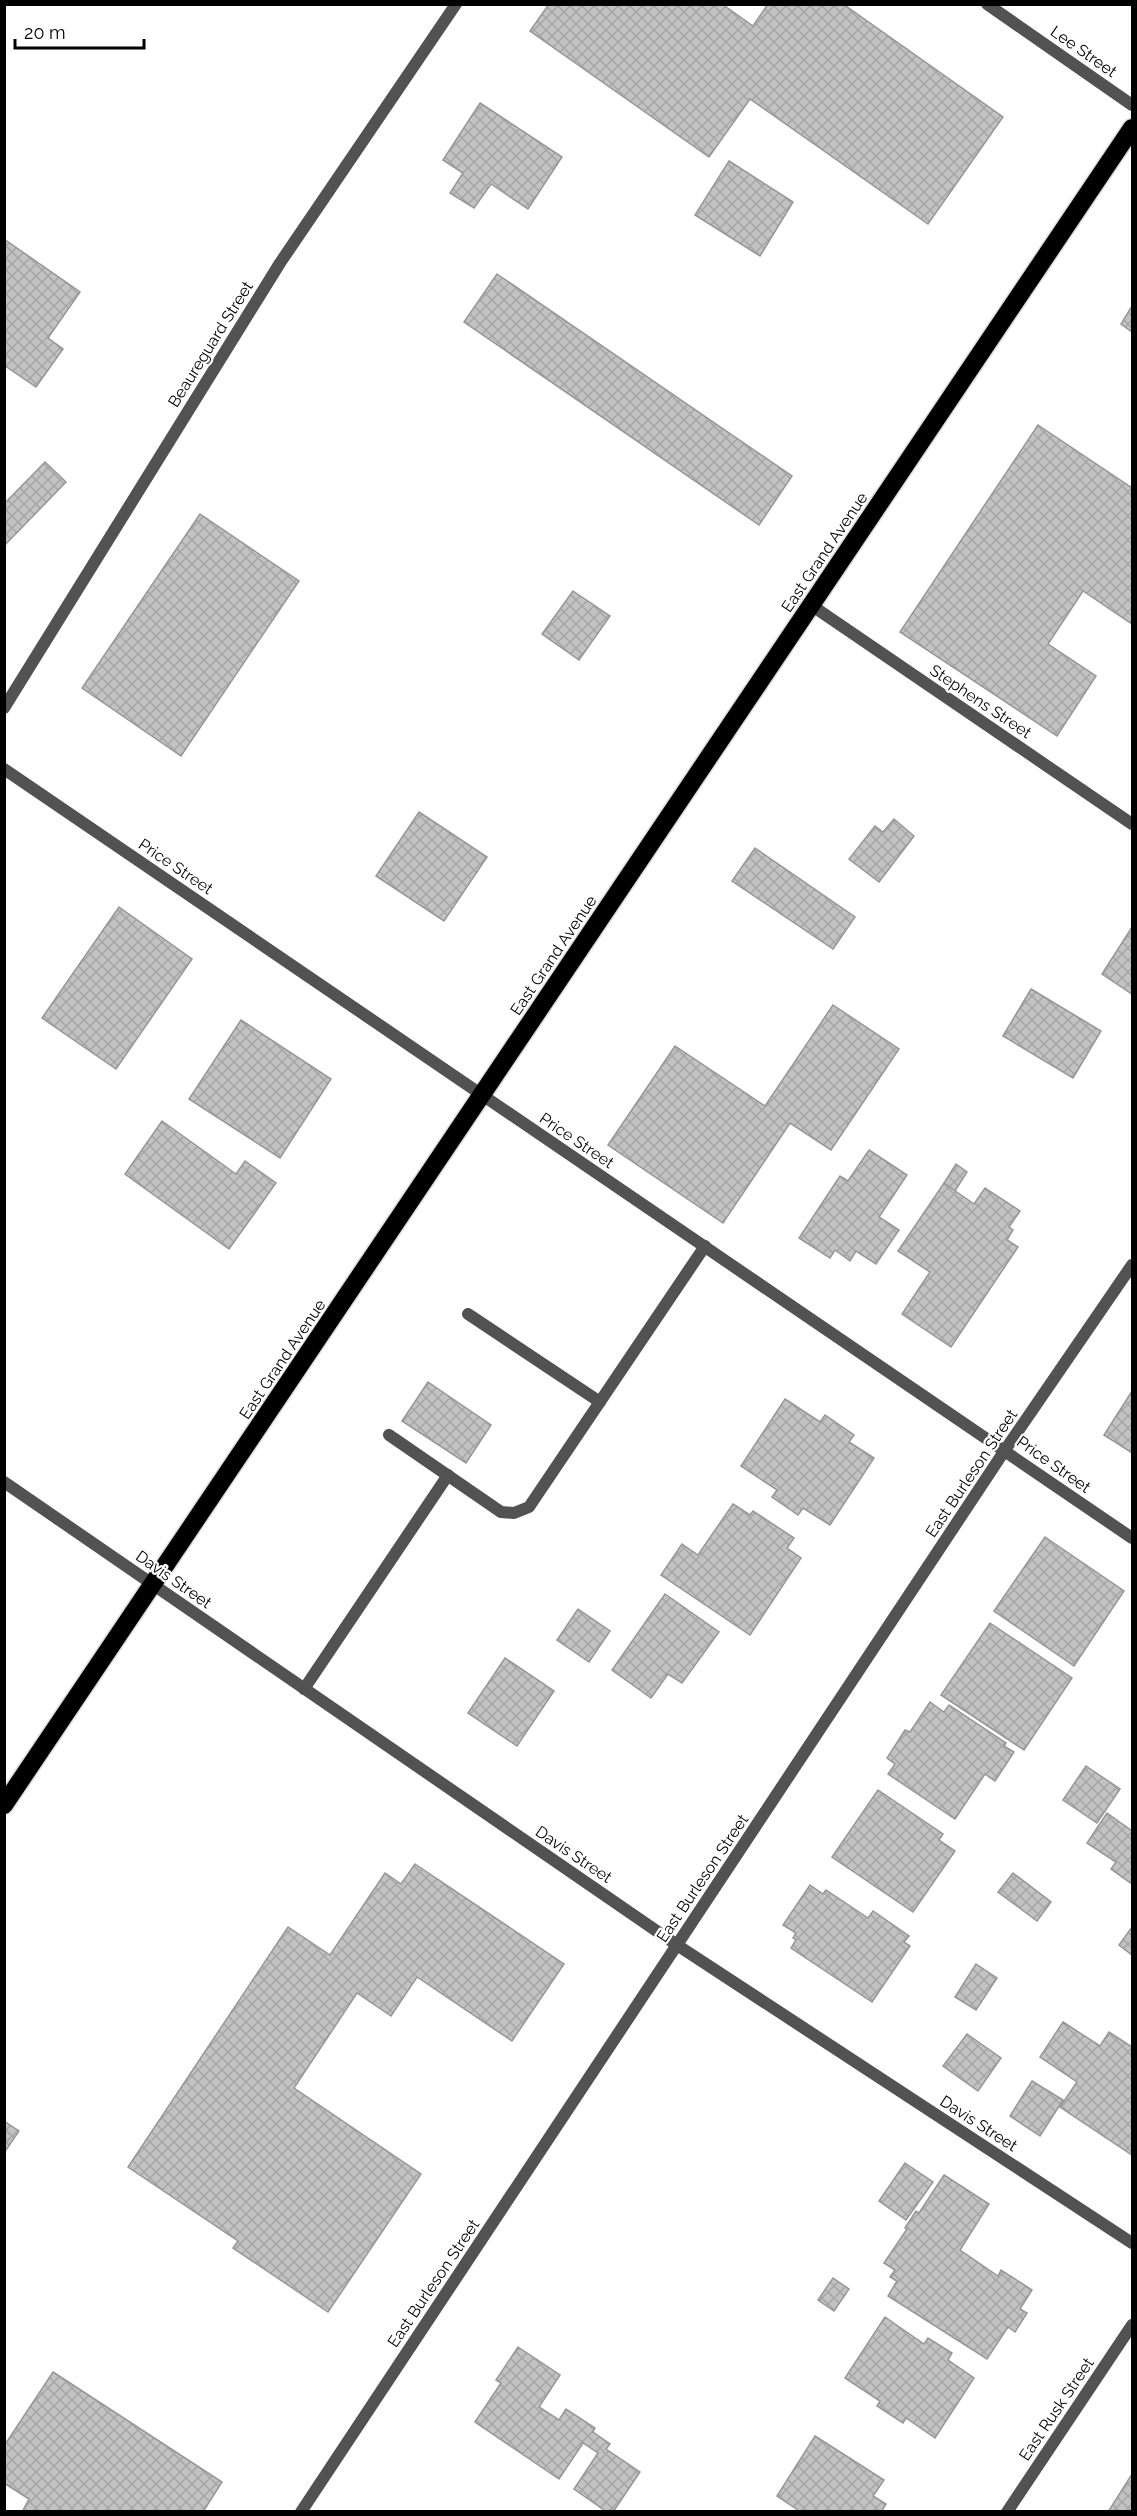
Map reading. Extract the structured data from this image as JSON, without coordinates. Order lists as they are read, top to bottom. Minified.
{"streets":{"highway":["East Grand Avenue"],"street":["Lee Street","Beaureguard Street","Stephens Street","Price Street","East Burleson Street","Davis Street","East Rusk Street"]},"crossings":[["East Grand Avenue","Stephens Street"],["East Grand Avenue","Price Street"],["East Grand Avenue","Davis Street"],["Price Street","East Burleson Street"],["East Burleson Street","Davis Street"]],"scale_bar":"20 m"}
